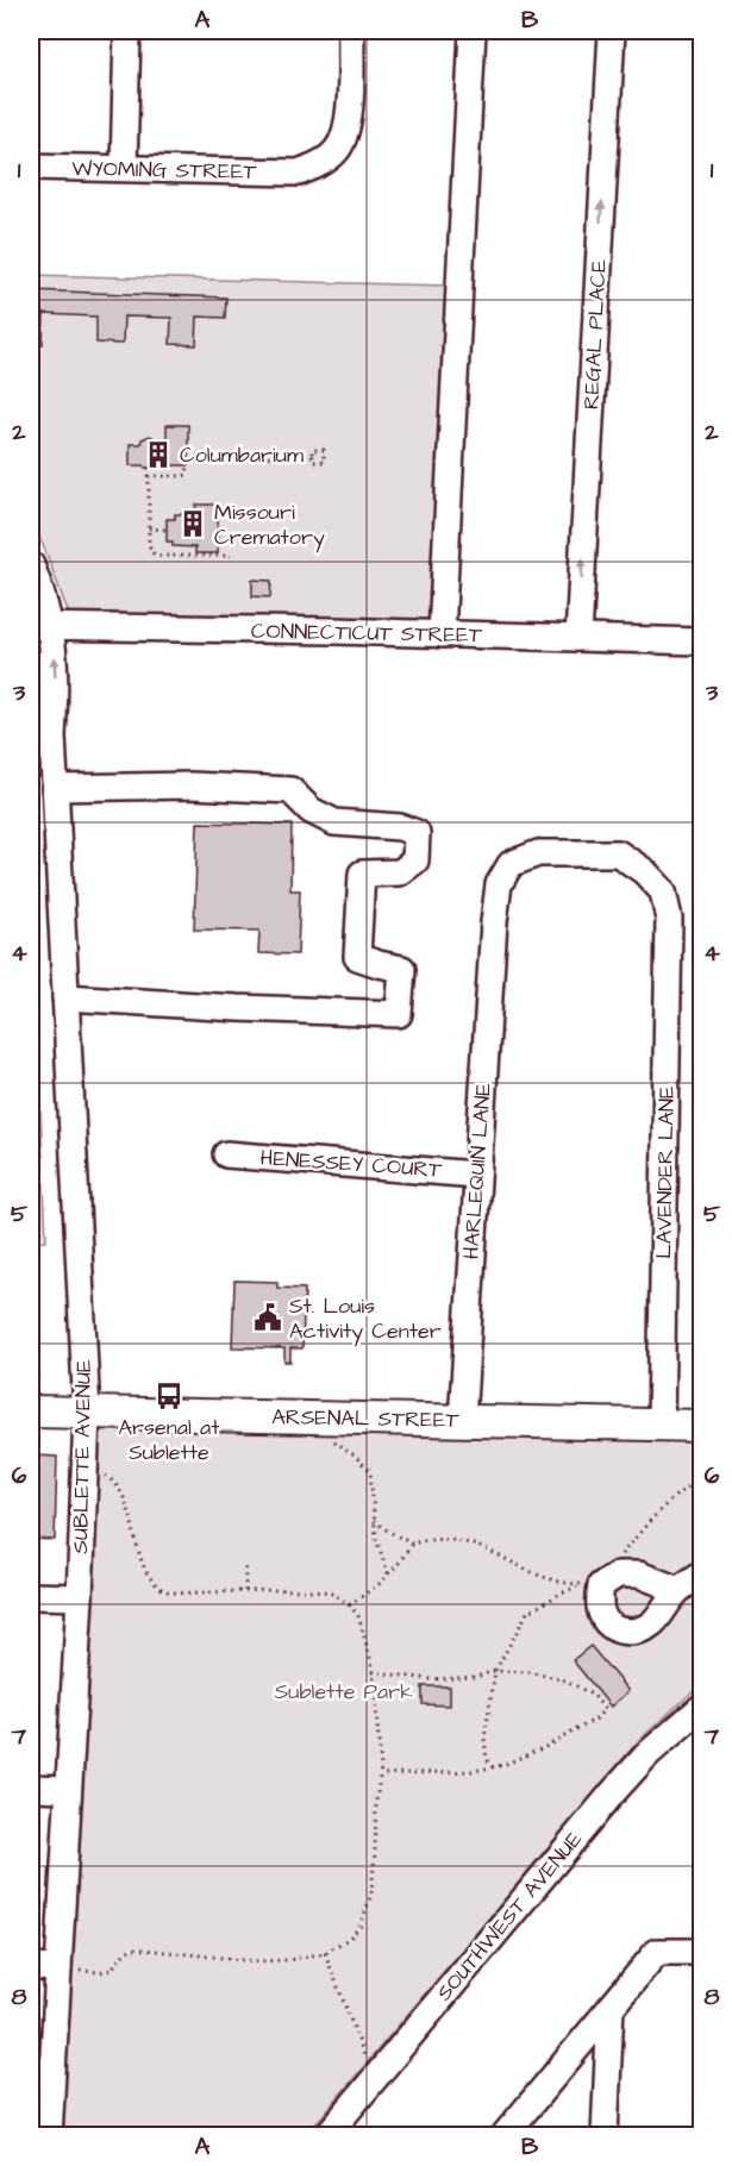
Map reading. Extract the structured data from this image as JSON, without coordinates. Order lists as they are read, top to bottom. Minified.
{"streets":{"main road":["ARSENAL STREET"],"street":["WYOMING STREET","REGAL PLACE","CONNECTICUT STREET","HENESSEY COURT","HARLEQUIN LANE","LAVENDER LANE","SUBLETTE AVENUE","SOUTHWEST AVENUE"]},"crossings":[["REGAL PLACE","CONNECTICUT STREET"],["CONNECTICUT STREET","SUBLETTE AVENUE"],["HENESSEY COURT","HARLEQUIN LANE"],["HARLEQUIN LANE","LAVENDER LANE"],["HARLEQUIN LANE","ARSENAL STREET"],["LAVENDER LANE","ARSENAL STREET"],["ARSENAL STREET","SUBLETTE AVENUE"]],"parks":["Sublette Park"],"places":{"building":["Columbarium","Missouri Crematory"],"public building":["St. Louis Activity Center"],"bus stop":["Arsenal at Sublette"]},"grid":{"columns":["A","B"],"rows":["1","2","3","4","5","6","7","8"]}}
